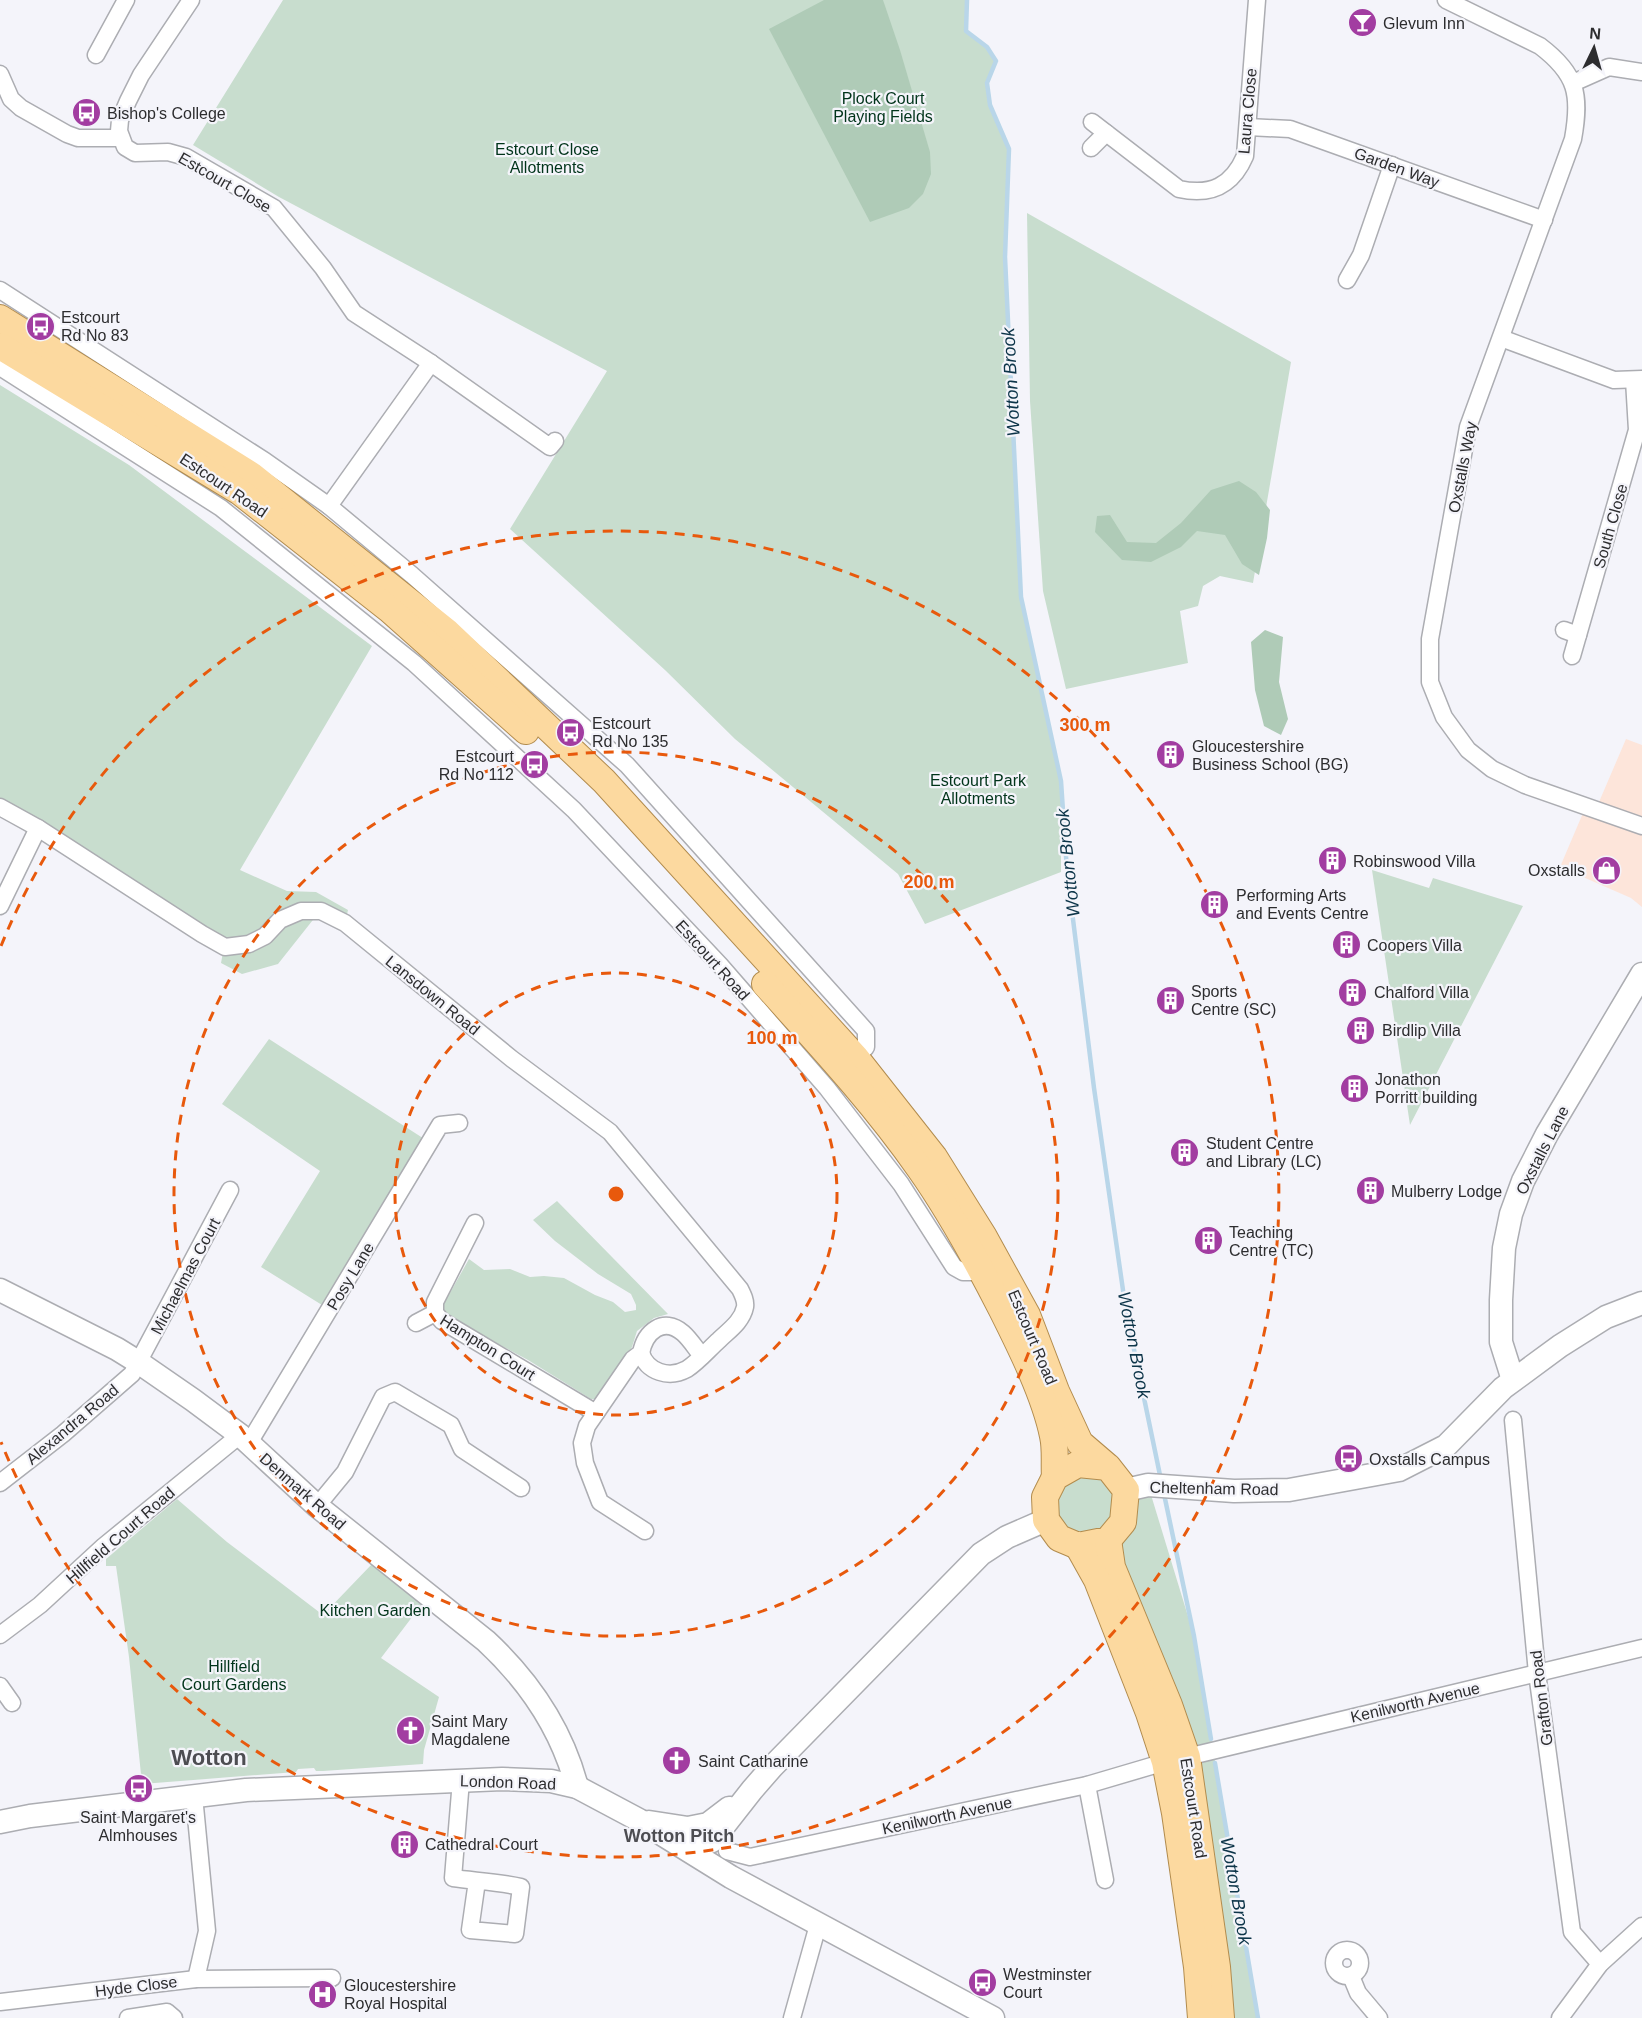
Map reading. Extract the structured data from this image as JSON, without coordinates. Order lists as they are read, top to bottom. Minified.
{"streets":{"main road":["Estcourt Road","Oxstalls Lane","Cheltenham Road","Denmark Road","London Road"],"street":["Laura Close","Garden Way","Estcourt Close","Oxstalls Way","South Close","Lansdown Road","Michaelmas Court","Posy Lane","Hampton Court","Alexandra Road","Hillfield Court Road","Grafton Road","Kenilworth Avenue","Hyde Close"]},"crossings":[["Laura Close","Garden Way"],["Garden Way","Oxstalls Way"],["Estcourt Road","Cheltenham Road"],["Estcourt Road","Kenilworth Avenue"],["Oxstalls Lane","Cheltenham Road"],["Michaelmas Court","Alexandra Road"],["Michaelmas Court","Denmark Road"],["Posy Lane","Denmark Road"],["Posy Lane","Hillfield Court Road"],["Alexandra Road","Denmark Road"],["Denmark Road","Hillfield Court Road"],["Denmark Road","London Road"],["Grafton Road","Kenilworth Avenue"],["London Road","Hyde Close"]],"districts":["Wotton","Wotton Pitch"],"water":["Wotton Brook"],"parks":["Plock Court Playing Fields","Estcourt Close Allotments","Estcourt Park Allotments","Kitchen Garden","Hillfield Court Gardens"],"places":{"bar":["Glevum Inn"],"bus stop":["Bishop's College","Estcourt Rd No 83","Estcourt Rd No 135","Estcourt Rd No 112","Oxstalls Campus","Saint Margaret's Almhouses","Westminster Court"],"building":["Gloucestershire Business School (BG)","Robinswood Villa","Performing Arts and Events Centre","Coopers Villa","Chalford Villa","Sports Centre (SC)","Birdlip Villa","Jonathon Porritt building","Student Centre and Library (LC)","Mulberry Lodge","Teaching Centre (TC)","Cathedral Court"],"shop":["Oxstalls"],"church":["Saint Mary Magdalene","Saint Catharine"],"hospital":["Gloucestershire Royal Hospital"]},"north":"top","rings":["300 m","200 m","100 m"]}
